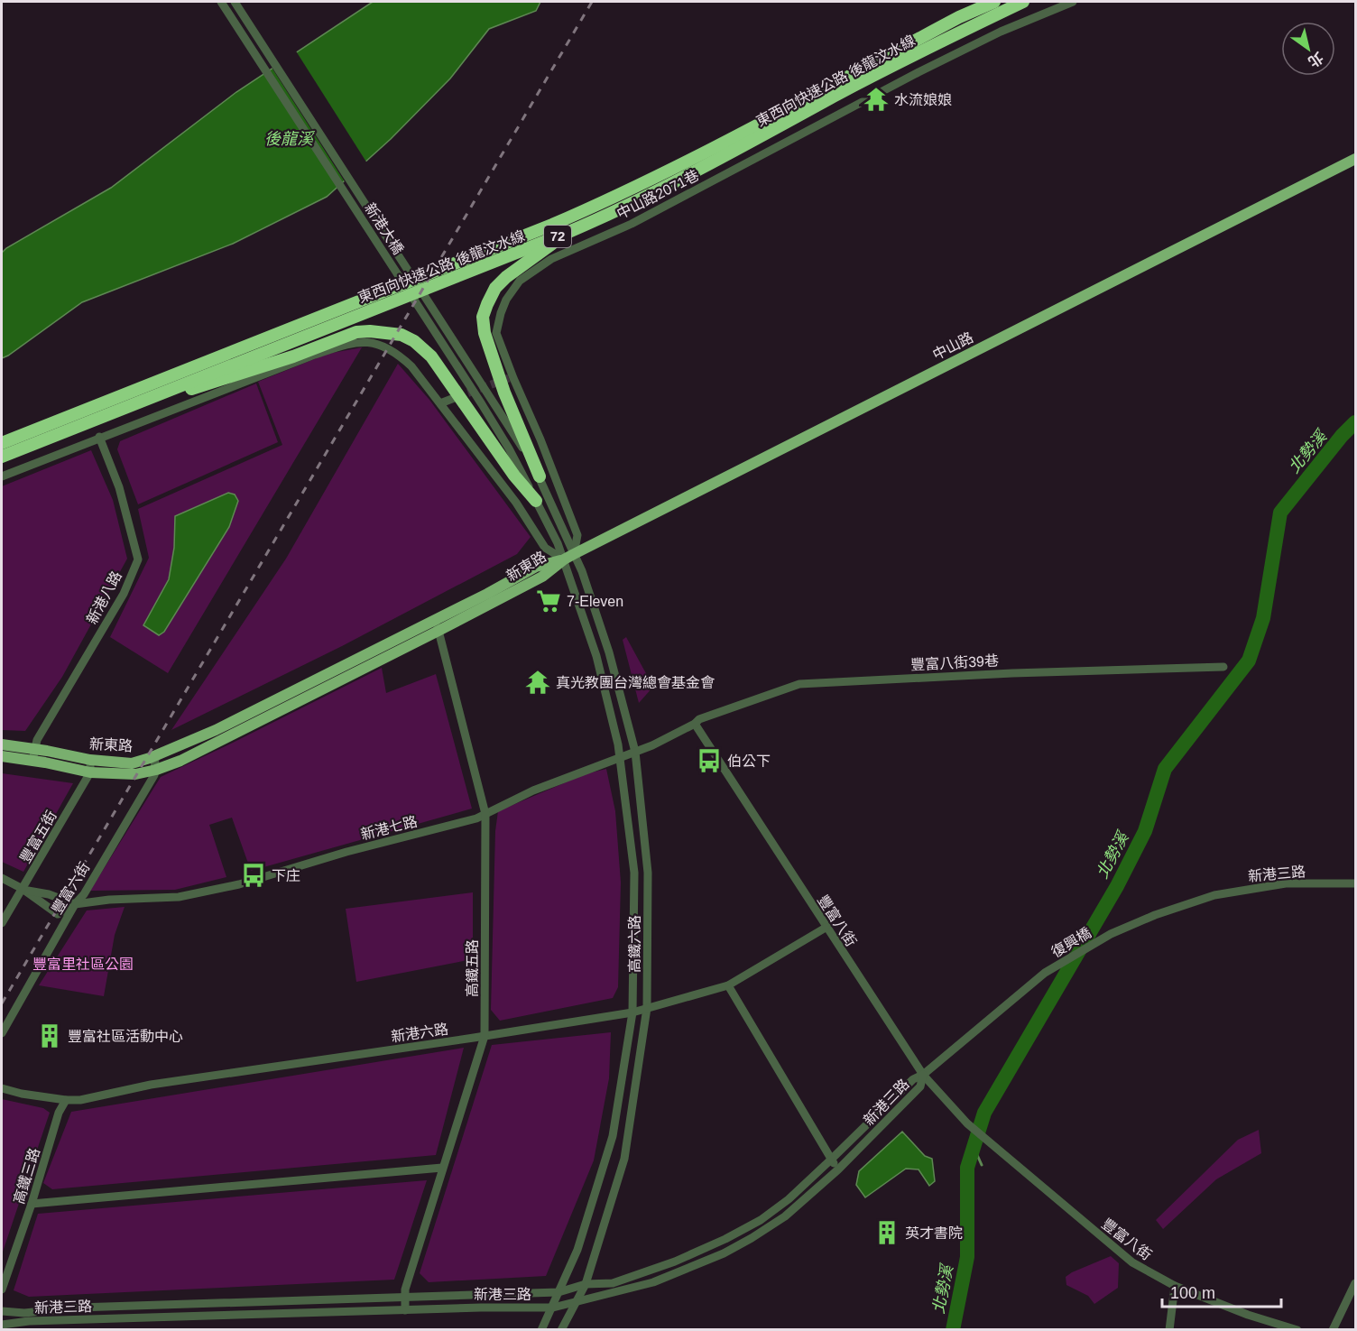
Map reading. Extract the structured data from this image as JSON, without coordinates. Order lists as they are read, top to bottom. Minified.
{"streets":{"highway":["東西向快速公路 後龍汶水線","72"],"main road":["中山路","新東路"],"street":["中山路2071巷","新港大橋","新港八路","豐富八街39巷","新港七路","豐富五街","新港三路","豐富六街","豐富八街","復興橋","高鐵六路","高鐵五路","新港六路","高鐵三路"]},"crossings":[["中山路2071巷","新港大橋"],["中山路2071巷","中山路"],["中山路2071巷","新東路"],["中山路2071巷","高鐵六路"],["新港大橋","中山路"],["新港大橋","新東路"],["新港大橋","高鐵六路"],["中山路","新東路"],["中山路","高鐵六路"],["新東路","新港八路"],["新東路","豐富五街"],["新東路","豐富六街"],["新東路","高鐵六路"],["新東路","高鐵五路"],["豐富八街39巷","新港七路"],["豐富八街39巷","豐富八街"],["新港七路","豐富五街"],["新港七路","豐富六街"],["新港七路","豐富八街"],["新港七路","高鐵六路"],["新港七路","高鐵五路"],["新港三路","豐富八街"],["新港三路","復興橋"],["新港三路","高鐵六路"],["新港三路","高鐵五路"],["豐富八街","新港六路"],["高鐵六路","新港六路"],["高鐵五路","新港六路"],["新港六路","高鐵三路"]],"water":["後龍溪","北勢溪"],"parks":["豐富里社區公園"],"places":{"temple":["水流娘娘","真光教團台灣總會基金會"],"supermarket":["7-Eleven"],"bus stop":["伯公下","下庄"],"building":["豐富社區活動中心","英才書院"]},"scale_bar":"100 m","north":"bottom right"}
